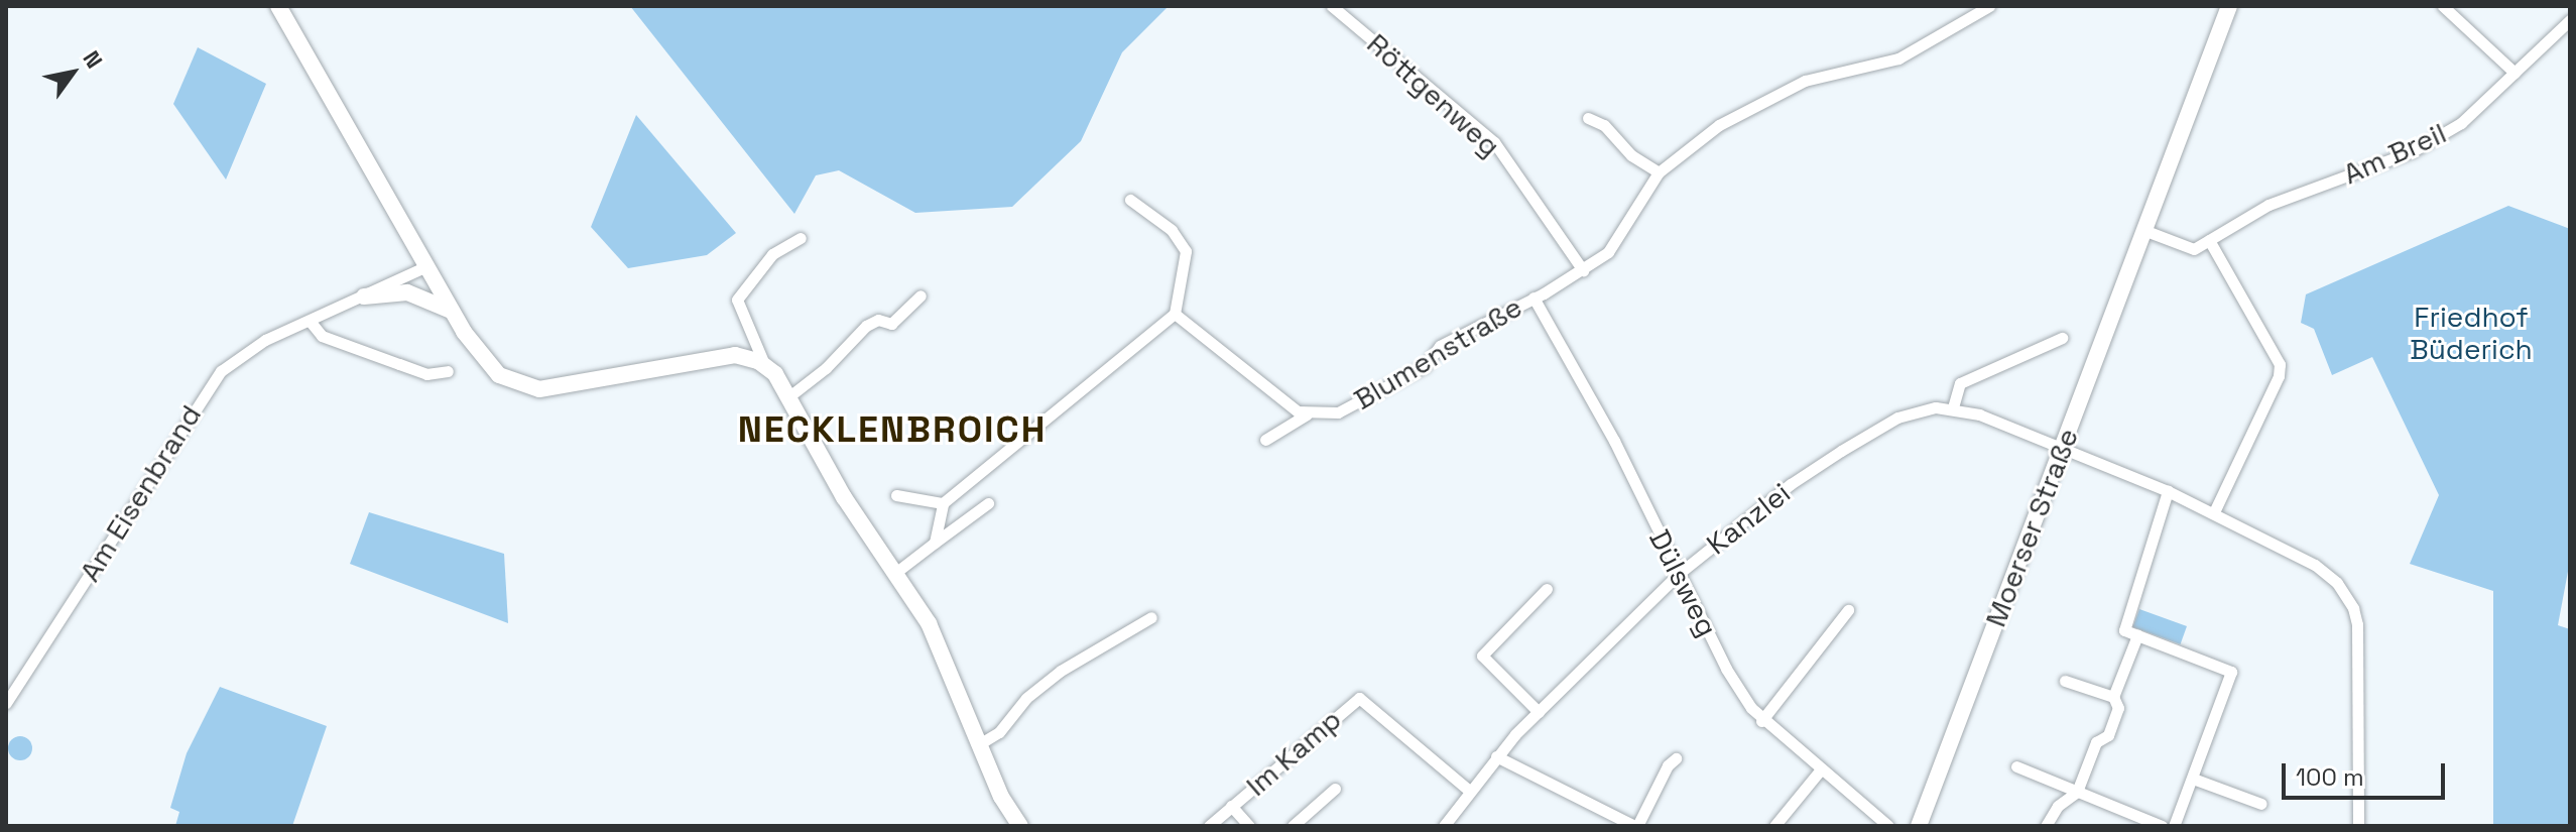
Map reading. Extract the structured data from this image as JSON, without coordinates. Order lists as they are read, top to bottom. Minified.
{"streets":{"main road":["Moerser Straße"],"street":["Röttgenweg","Am Breil","Blumenstraße","Am Eisenbrand","Kanzlei","Dülsweg","Im Kamp"]},"crossings":[["Röttgenweg","Blumenstraße"],["Am Breil","Moerser Straße"],["Blumenstraße","Dülsweg"],["Kanzlei","Dülsweg"],["Kanzlei","Im Kamp"]],"districts":["NECKLENBROICH"],"parks":["Friedhof Büderich"],"scale_bar":"100 m","north":"top right"}
